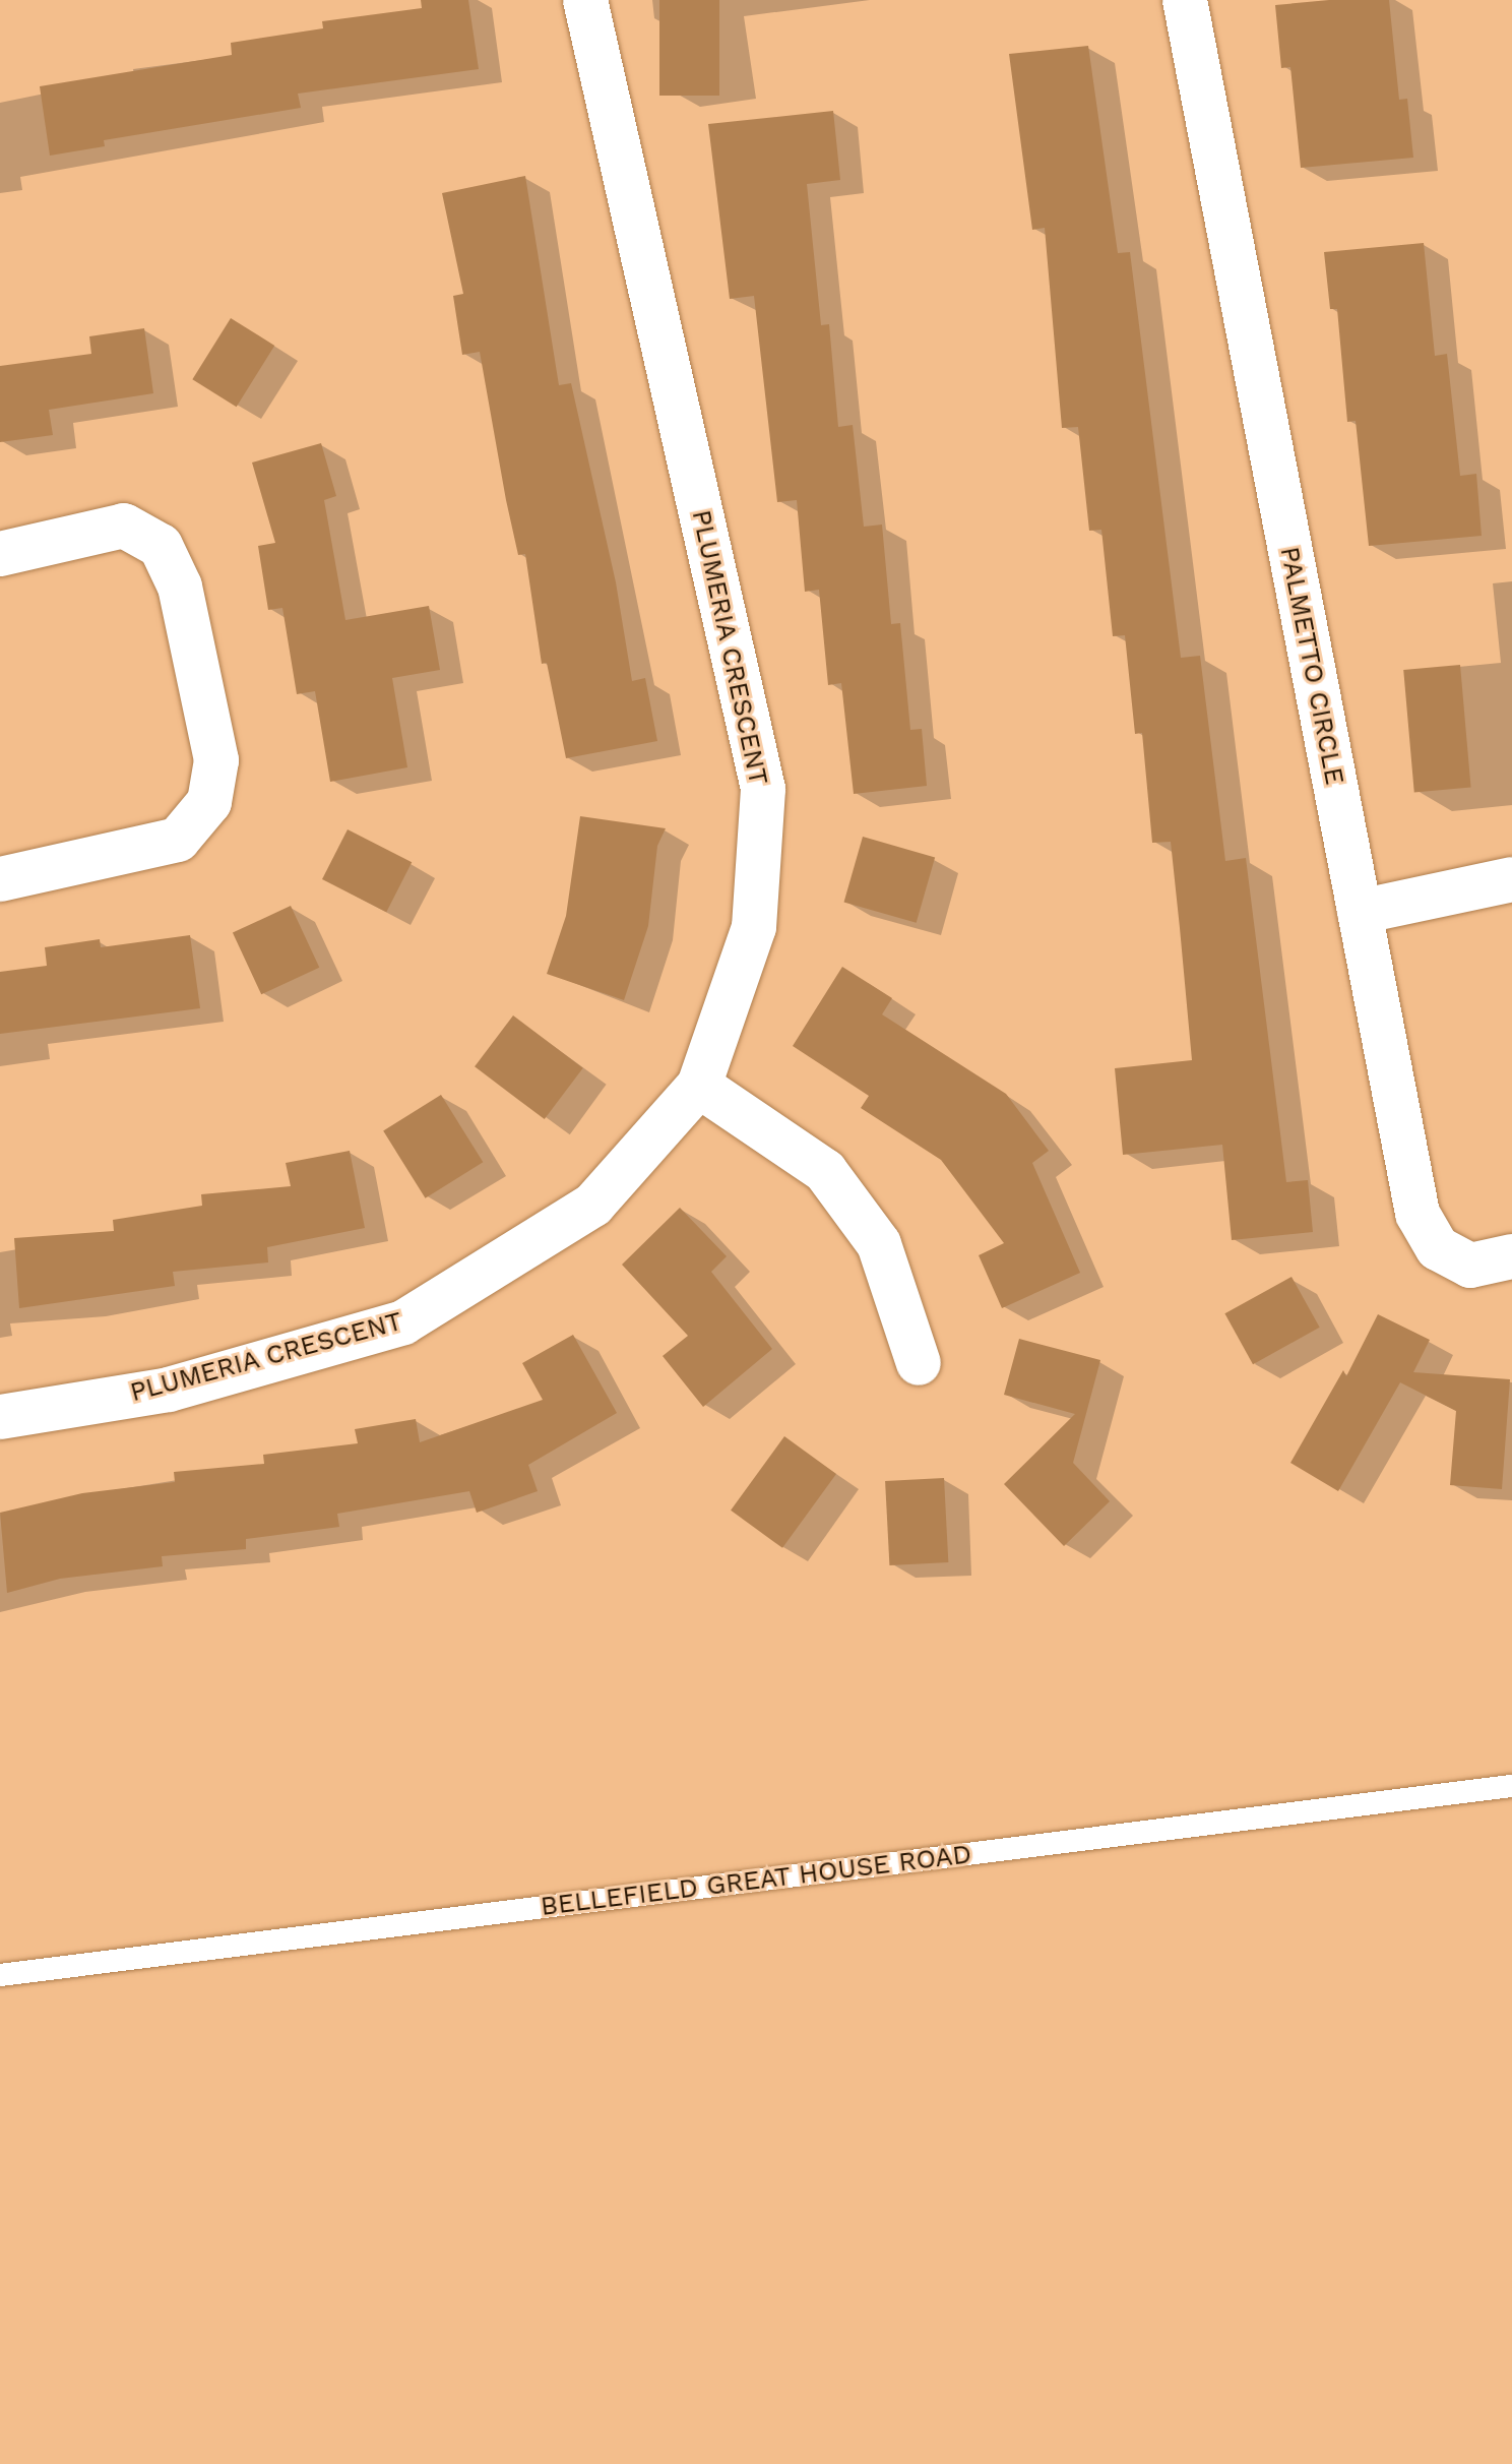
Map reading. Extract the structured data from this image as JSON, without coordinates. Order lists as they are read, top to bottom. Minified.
{"streets":{"street":["PLUMERIA CRESCENT","PALMETTO CIRCLE"],"lane":["BELLEFIELD GREAT HOUSE ROAD"]}}
